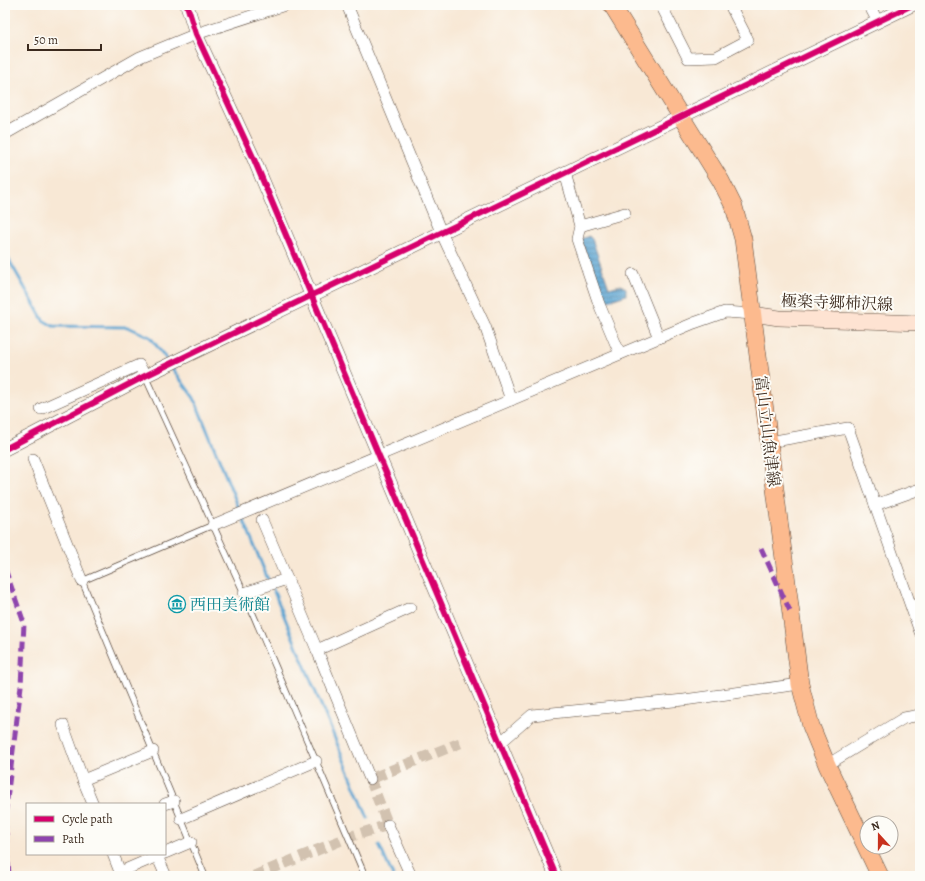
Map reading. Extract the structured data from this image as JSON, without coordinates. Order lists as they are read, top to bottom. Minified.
{"streets":{"main road":["極楽寺郷柿沢線","富山立山魚津線"]},"crossings":[["極楽寺郷柿沢線","富山立山魚津線"]],"places":{"museum":["西田美術館"]},"legend":["Cycle path","Path"],"scale_bar":"50 m","north":"top"}
